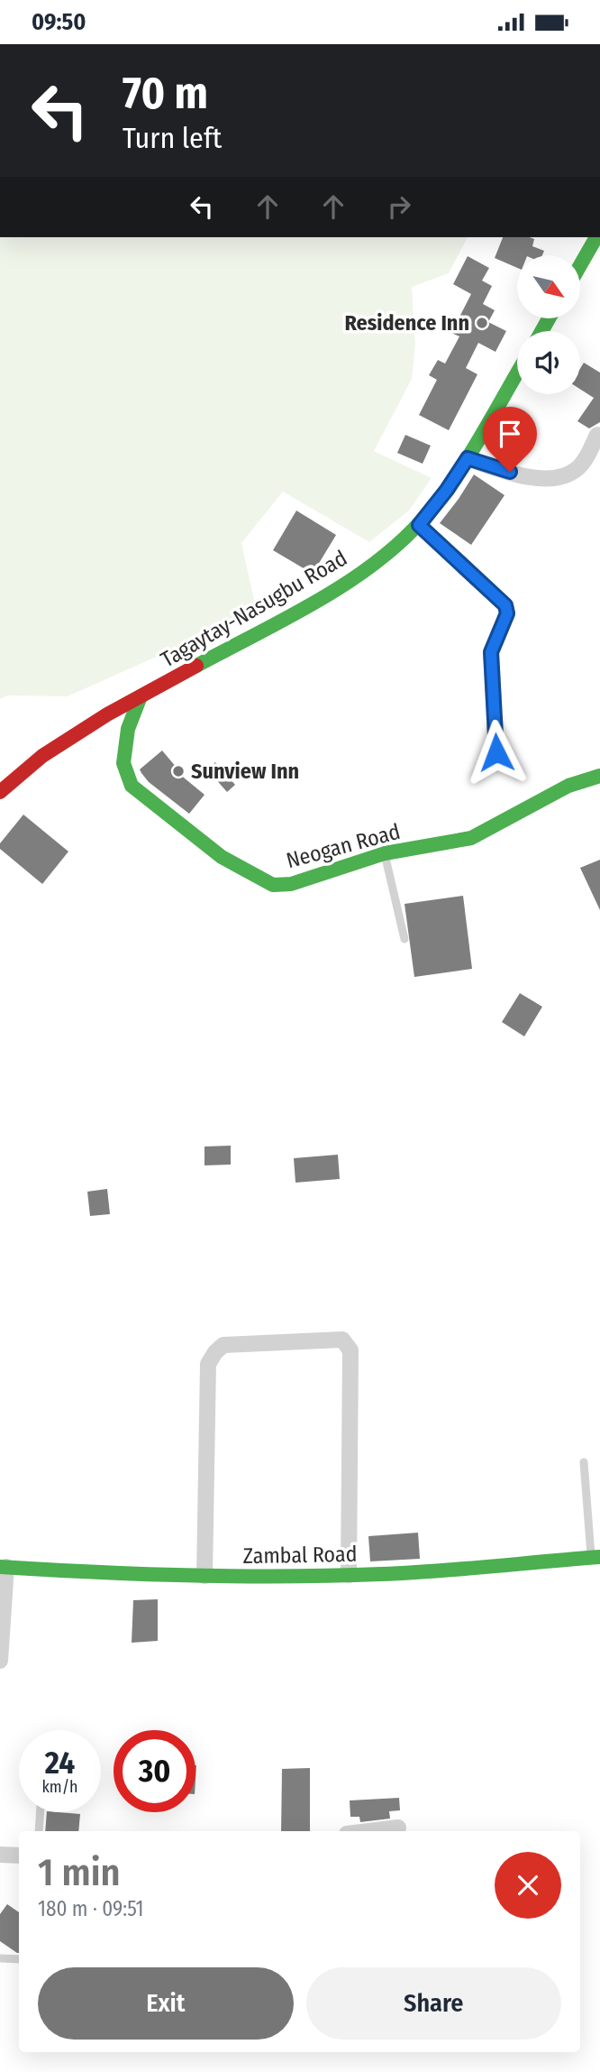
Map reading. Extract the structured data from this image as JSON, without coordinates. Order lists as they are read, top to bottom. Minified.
{"streets":{"street":["Tagaytay-Nasugbu Road","Neogan Road","Zambal Road"]},"crossings":[["Tagaytay-Nasugbu Road","Neogan Road"]],"places":["Residence Inn","Sunview Inn"],"north":"bottom right","page":{"status":"09:50","turn":["70 m","Turn left"],"speed":"24 km/h","limit":"30","heading":["1 min","180 m · 09:51"],"buttons":["Exit","Share"]}}
